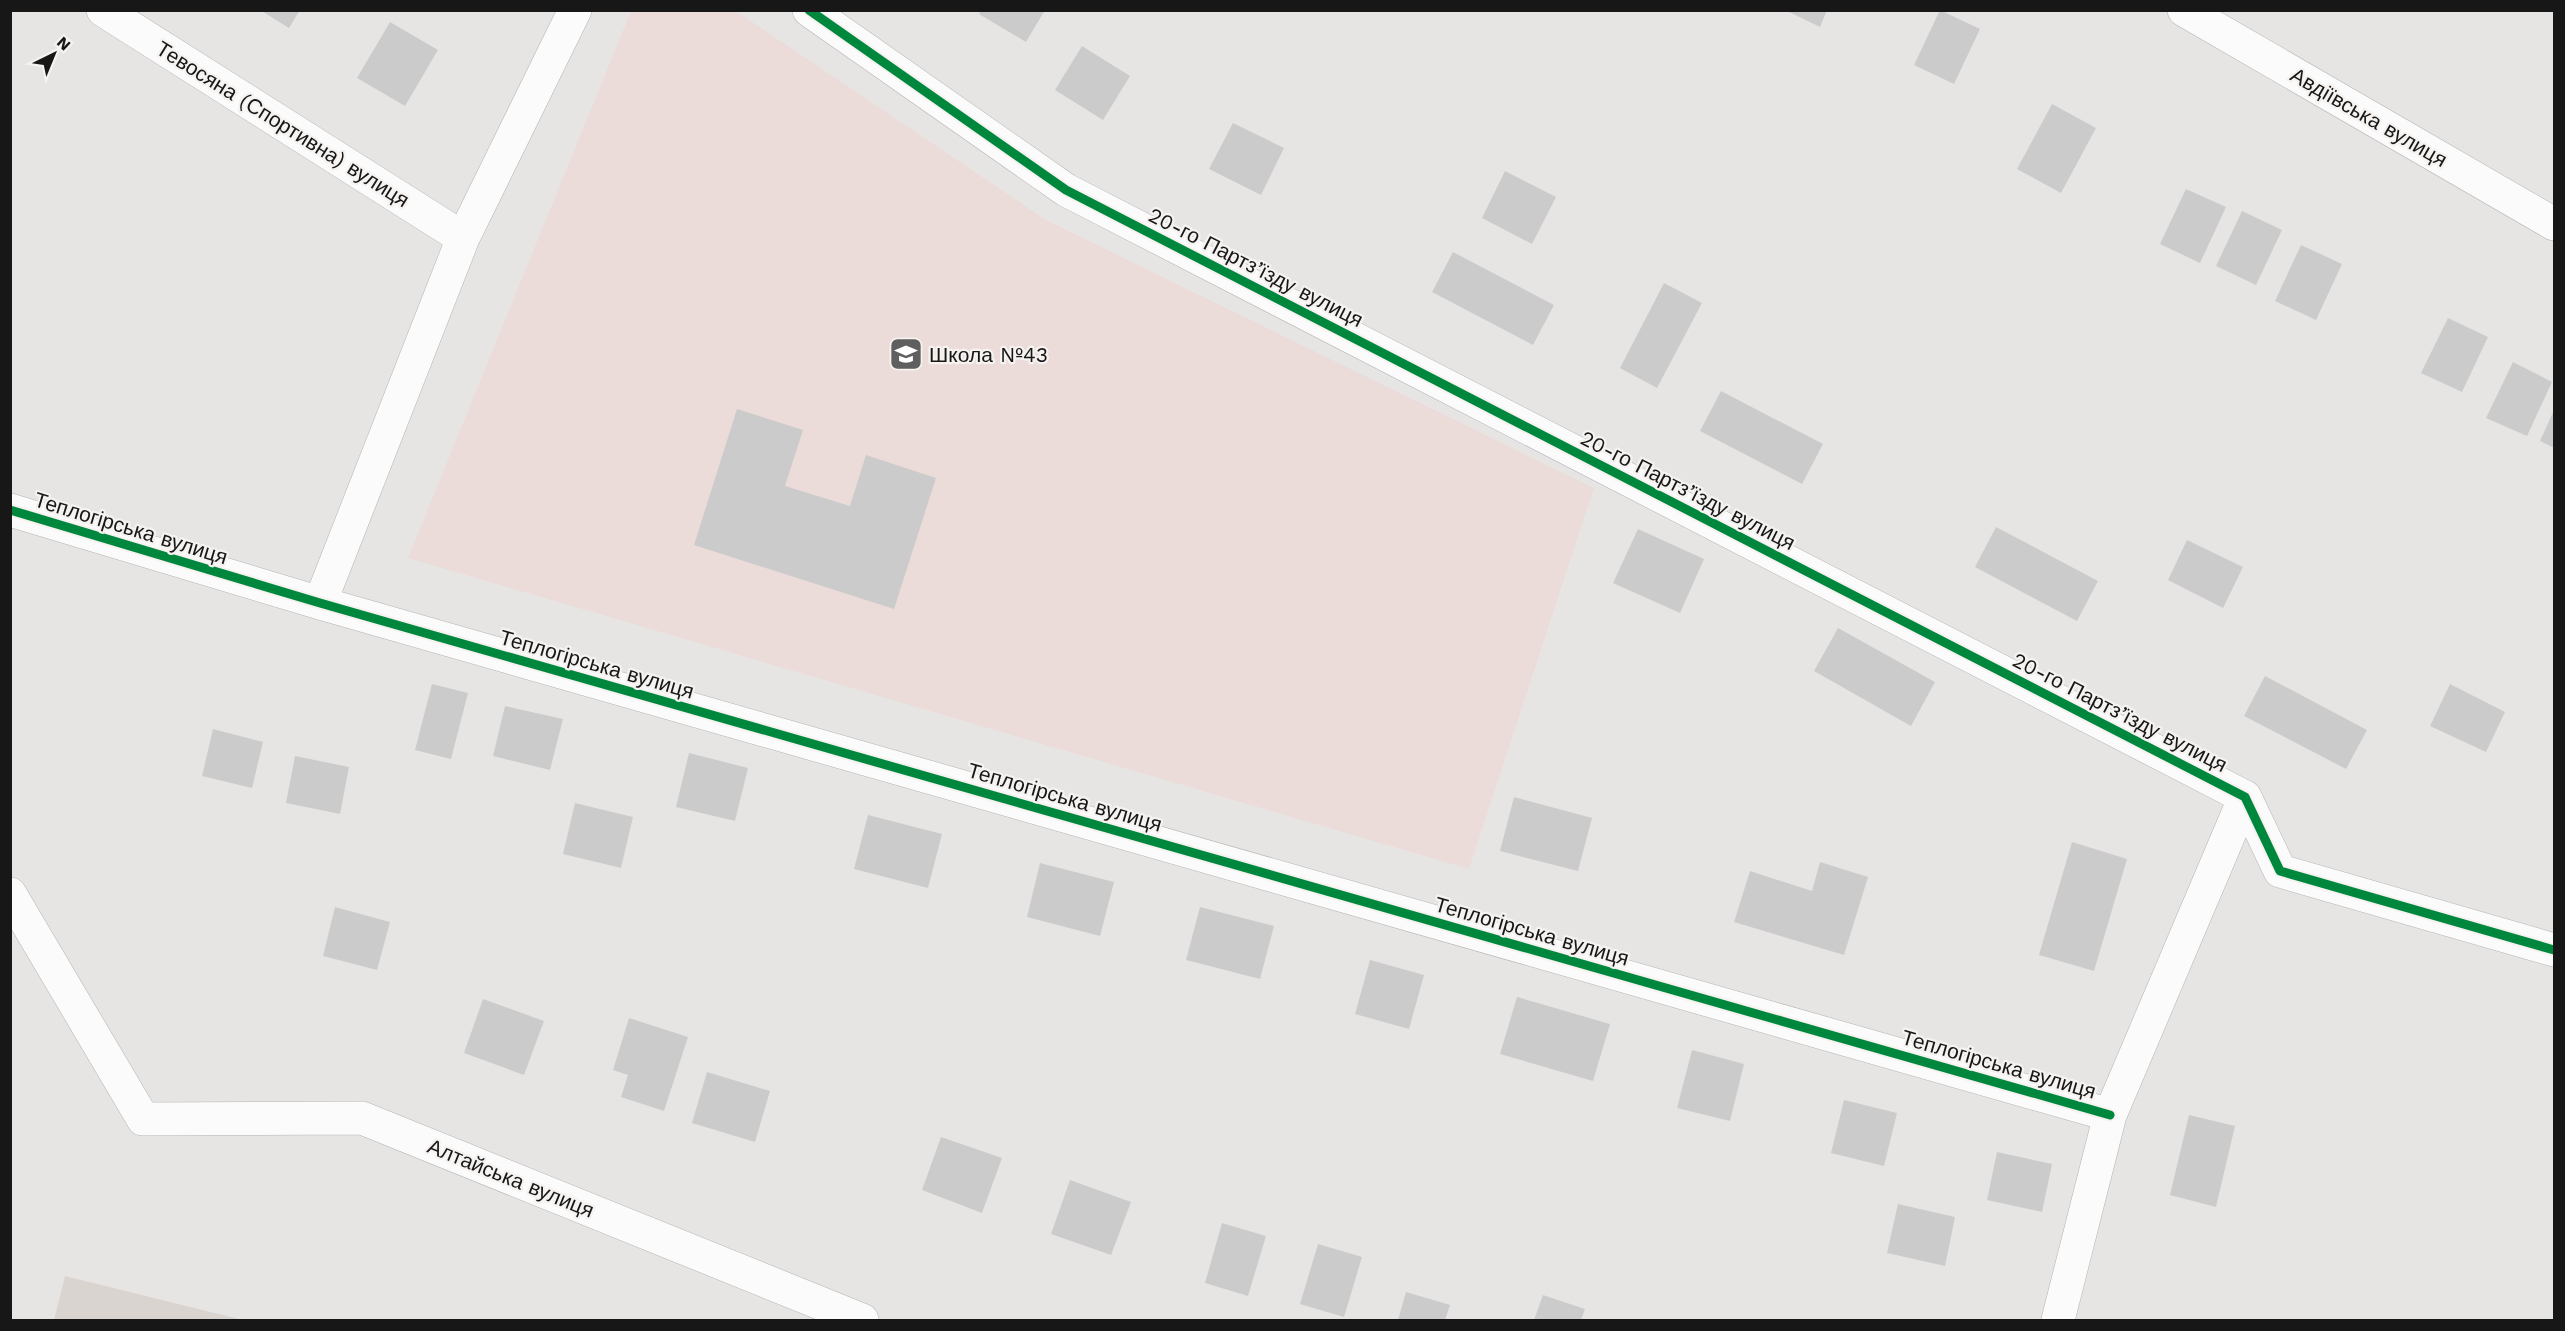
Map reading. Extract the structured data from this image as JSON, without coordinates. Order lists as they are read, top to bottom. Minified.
{"streets":{"street":["Авдіївська вулиця","Тевосяна (Спортивна) вулиця","20-го Партз’їзду вулиця","Теплогірська вулиця","Алтайська вулиця"]},"places":{"school or university":["Школа №43"]},"north":"top right"}
